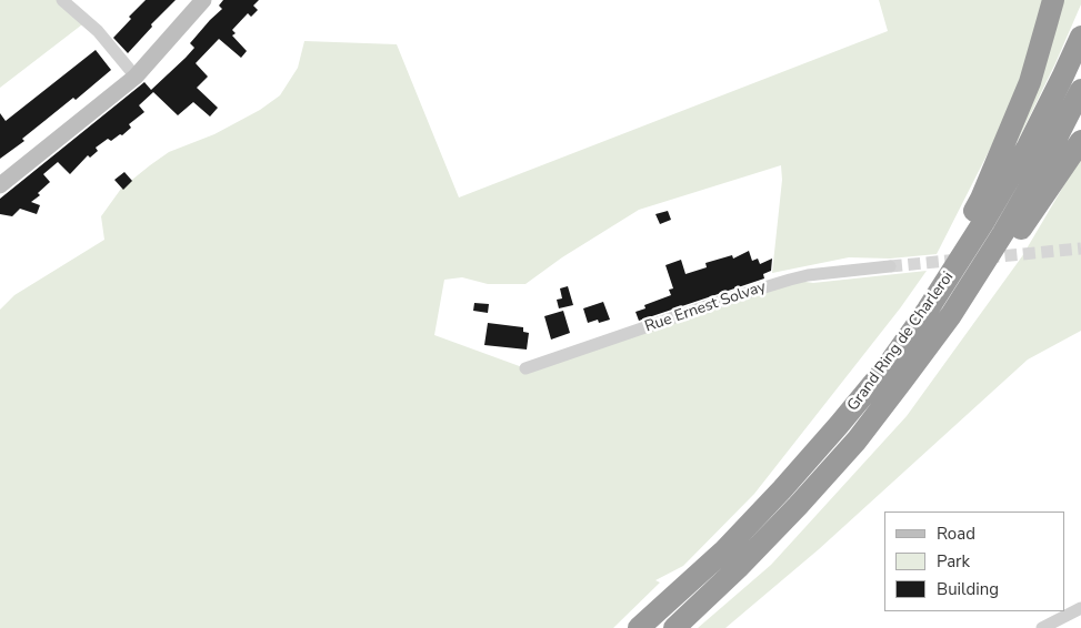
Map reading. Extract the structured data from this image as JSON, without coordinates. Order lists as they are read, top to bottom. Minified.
{"streets":{"highway":["Grand Ring de Charleroi"],"street":["Rue Ernest Solvay"]},"legend":["Road","Park","Building"]}
